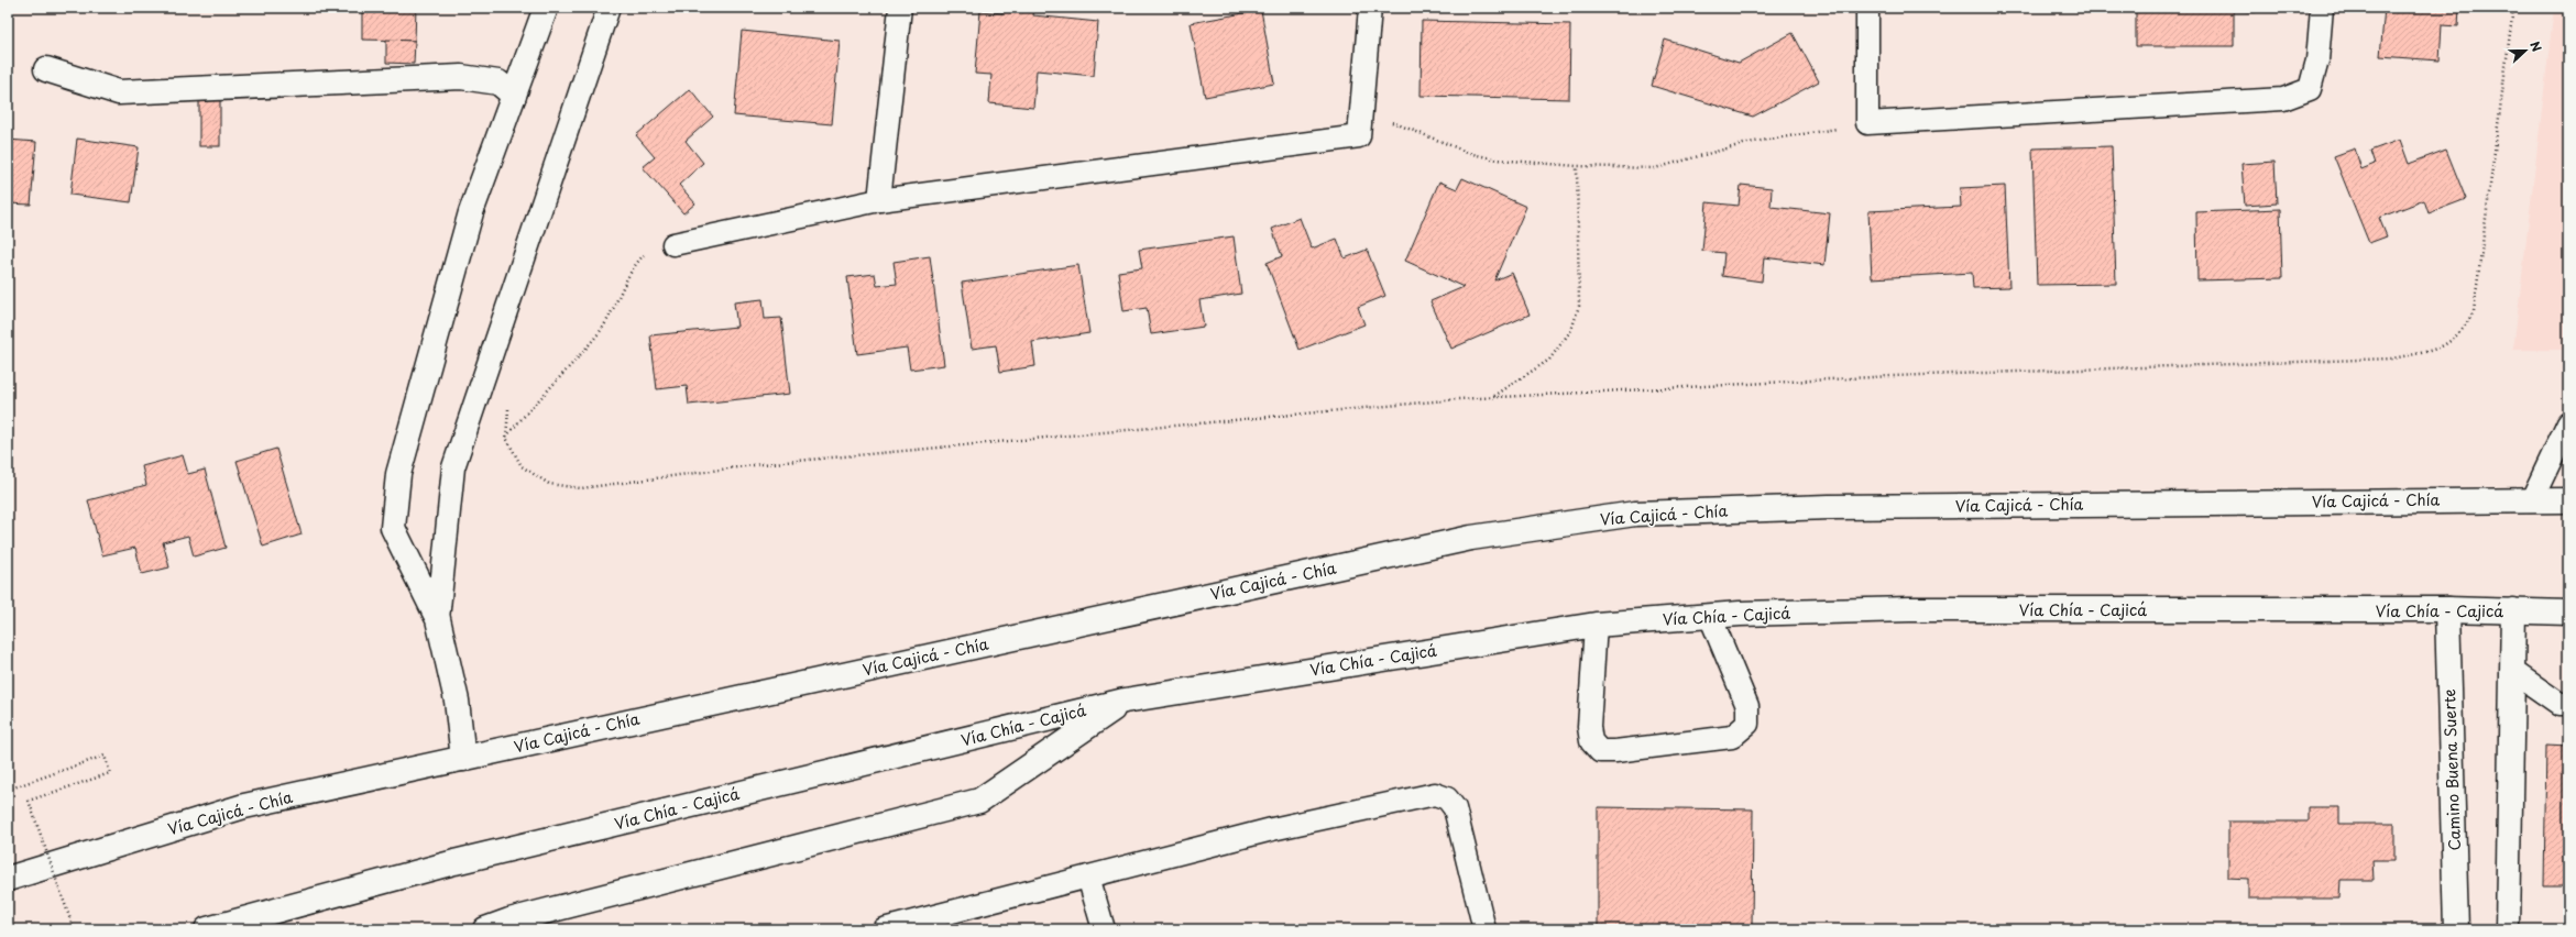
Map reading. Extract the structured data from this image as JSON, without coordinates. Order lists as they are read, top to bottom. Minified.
{"streets":{"main road":["Vía Cajicá - Chía","Vía Chía - Cajicá","Camino Buena Suerte"]},"crossings":[["Vía Chía - Cajicá","Camino Buena Suerte"]],"north":"right"}
